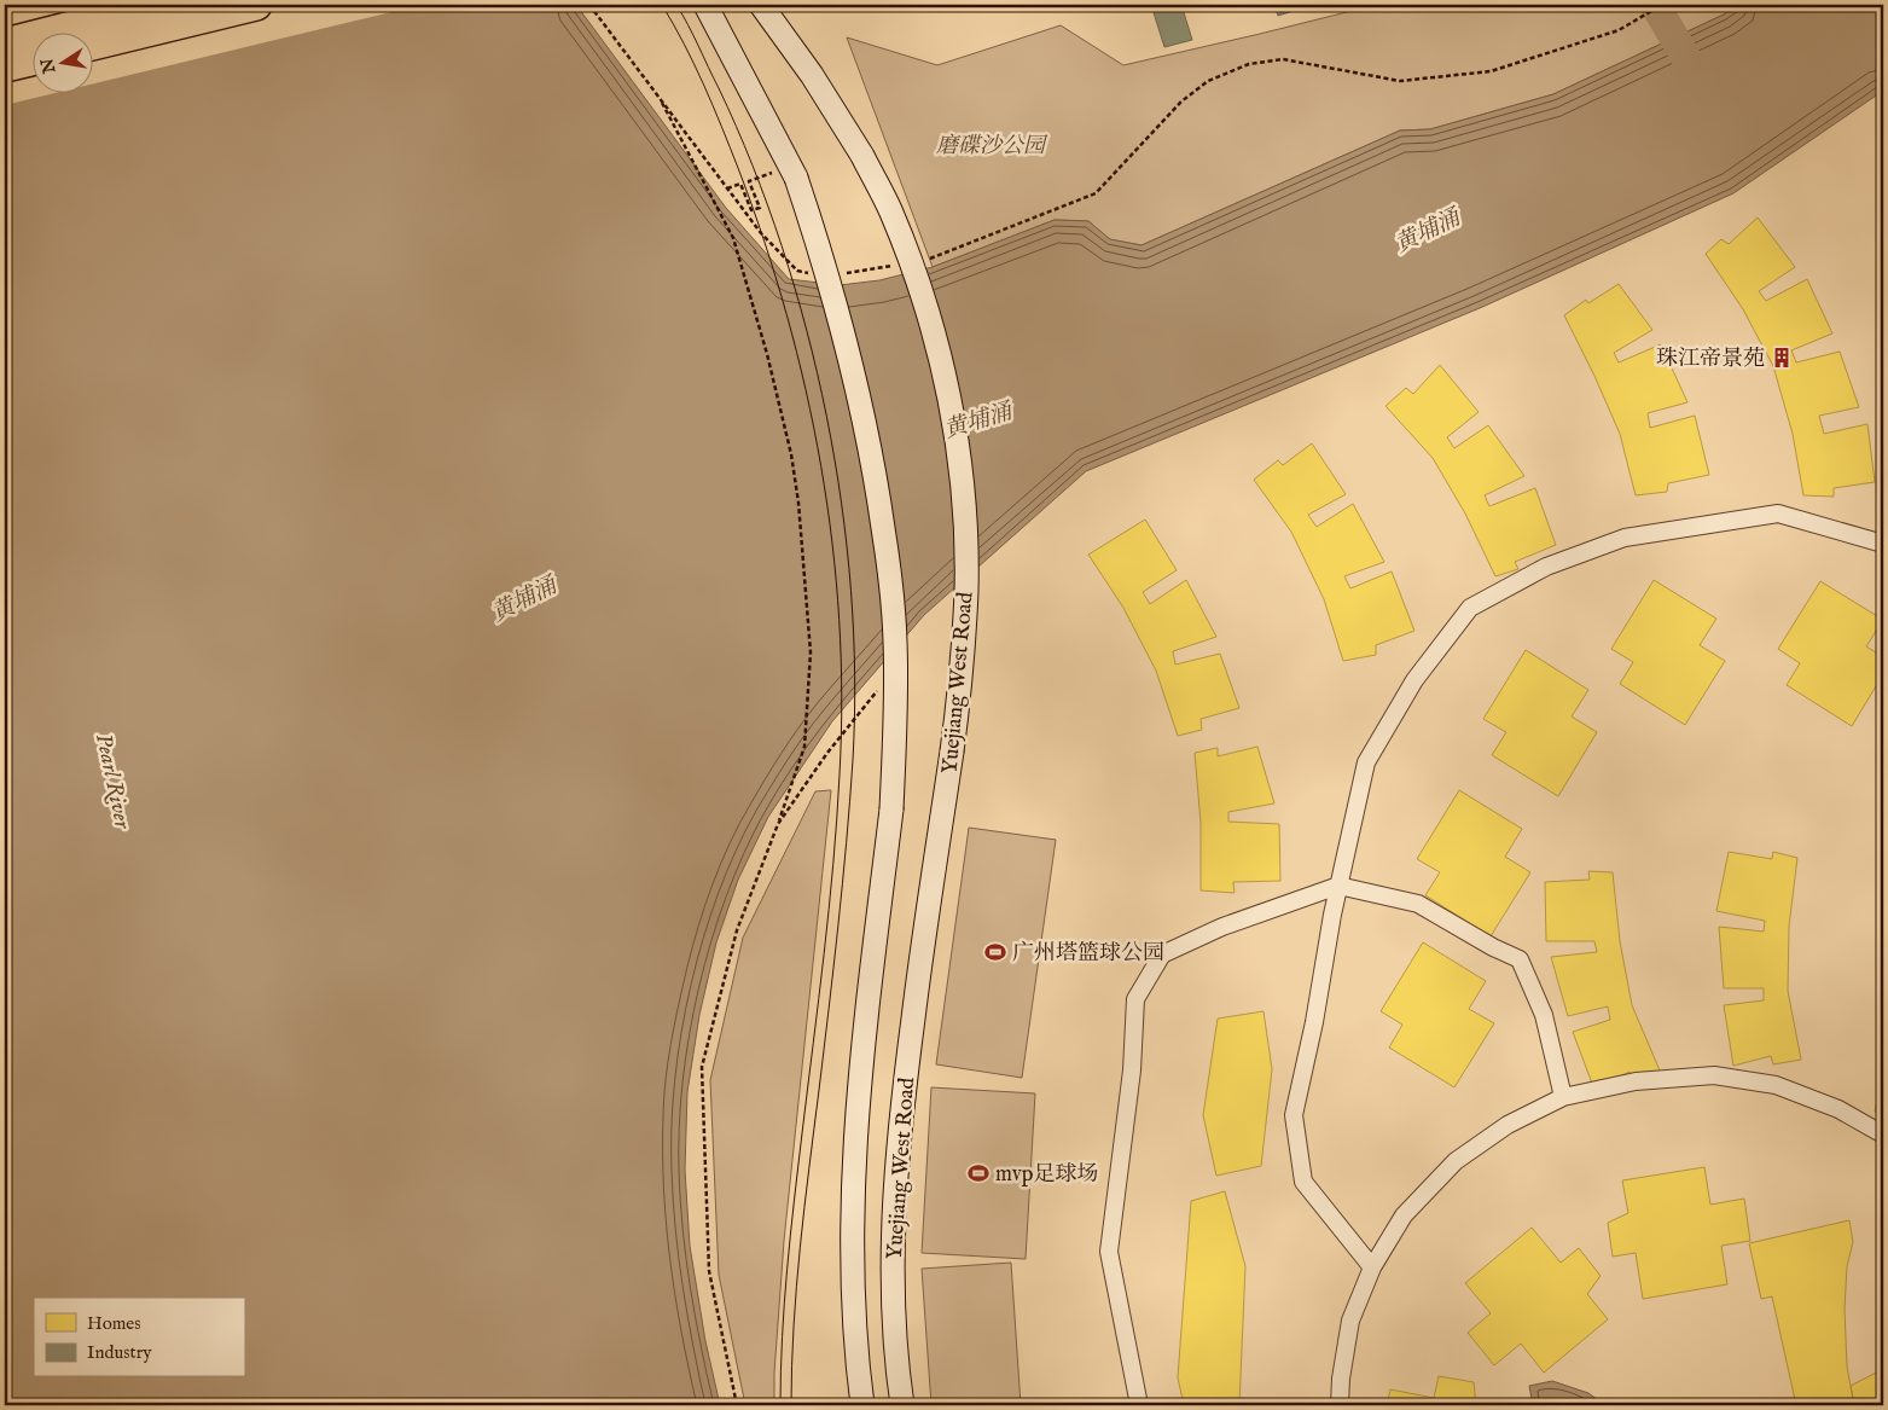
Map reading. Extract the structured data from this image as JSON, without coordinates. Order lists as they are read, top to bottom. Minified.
{"streets":{"main road":["Yuejiang West Road"]},"water":["黄埔涌","Pearl River"],"parks":["磨碟沙公园"],"places":{"building":["珠江帝景苑"],"sports":["广州塔篮球公园","mvp足球场"]},"legend":["Homes","Industry"],"north":"left"}
